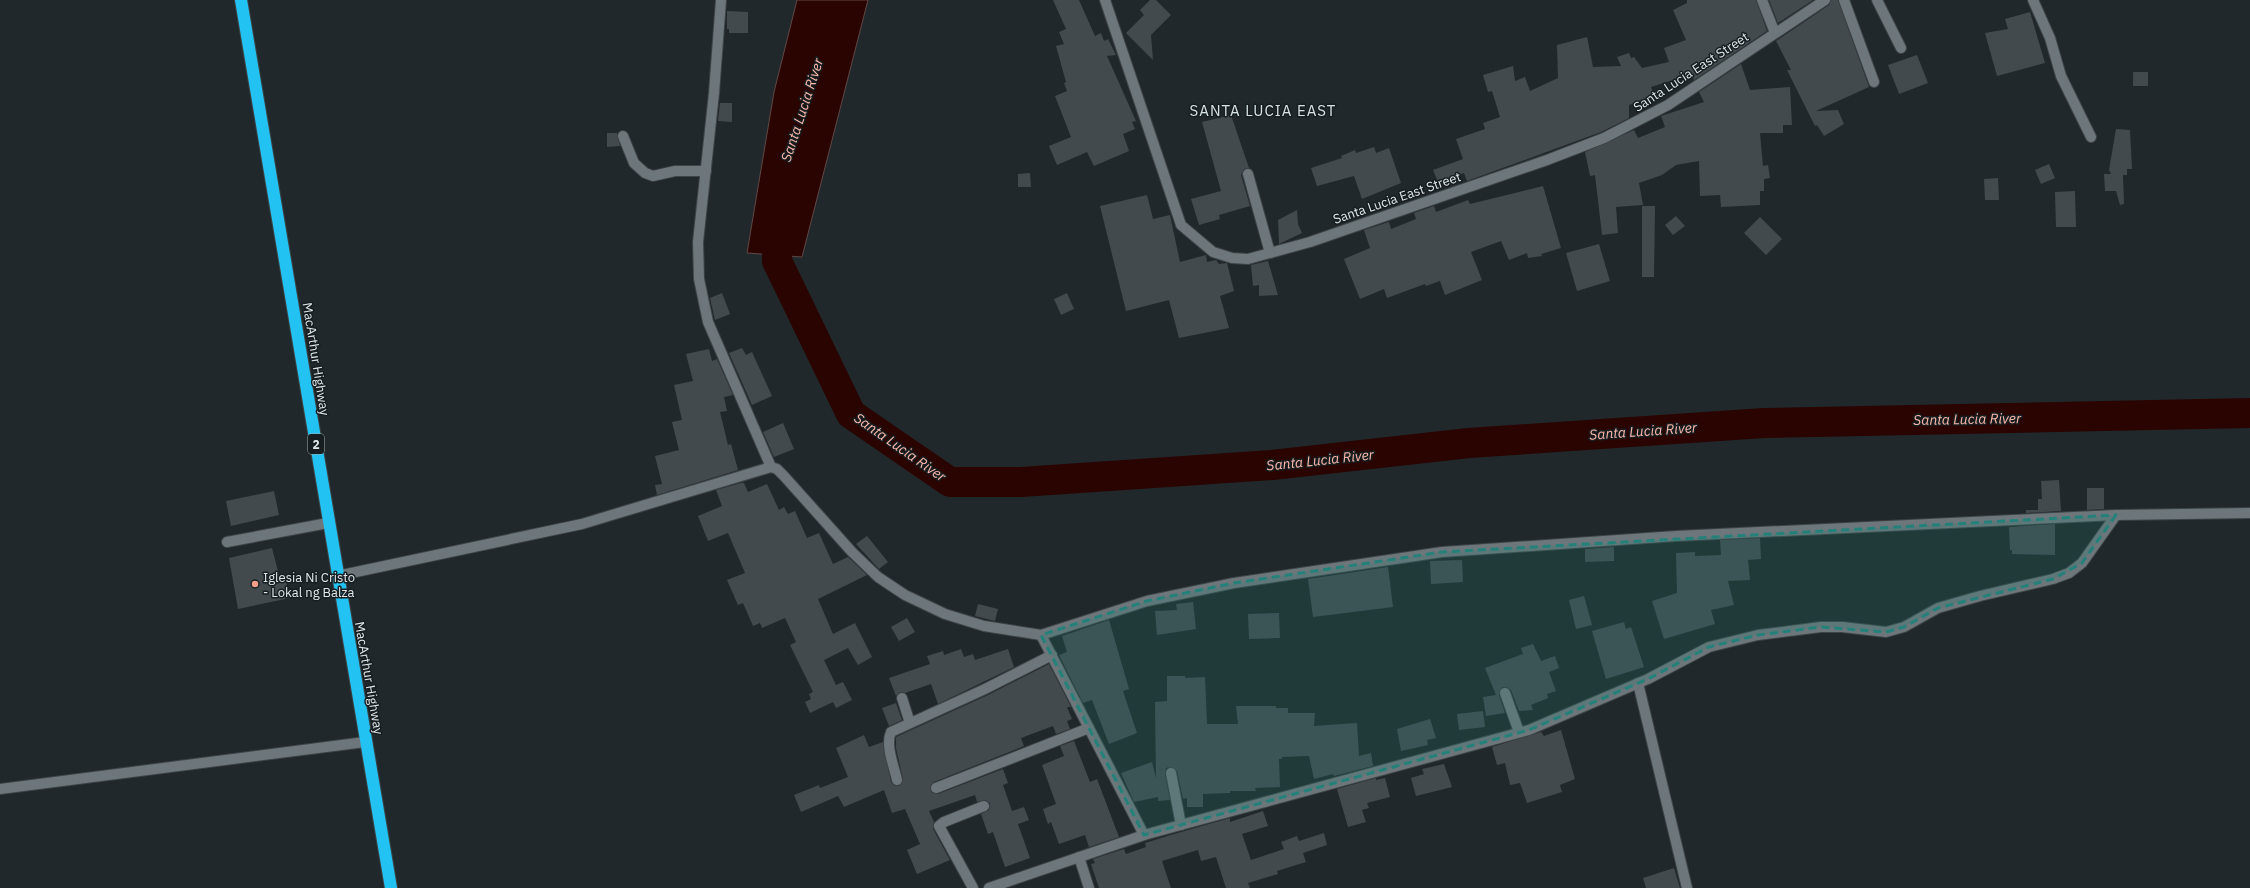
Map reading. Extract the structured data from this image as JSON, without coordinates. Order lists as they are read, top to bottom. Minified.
{"streets":{"highway":["MacArthur Highway","2"],"street":["Santa Lucia East Street"]},"districts":["SANTA LUCIA EAST"],"water":["Santa Lucia River"],"places":["Iglesia Ni Cristo - Lokal ng Balza"]}
